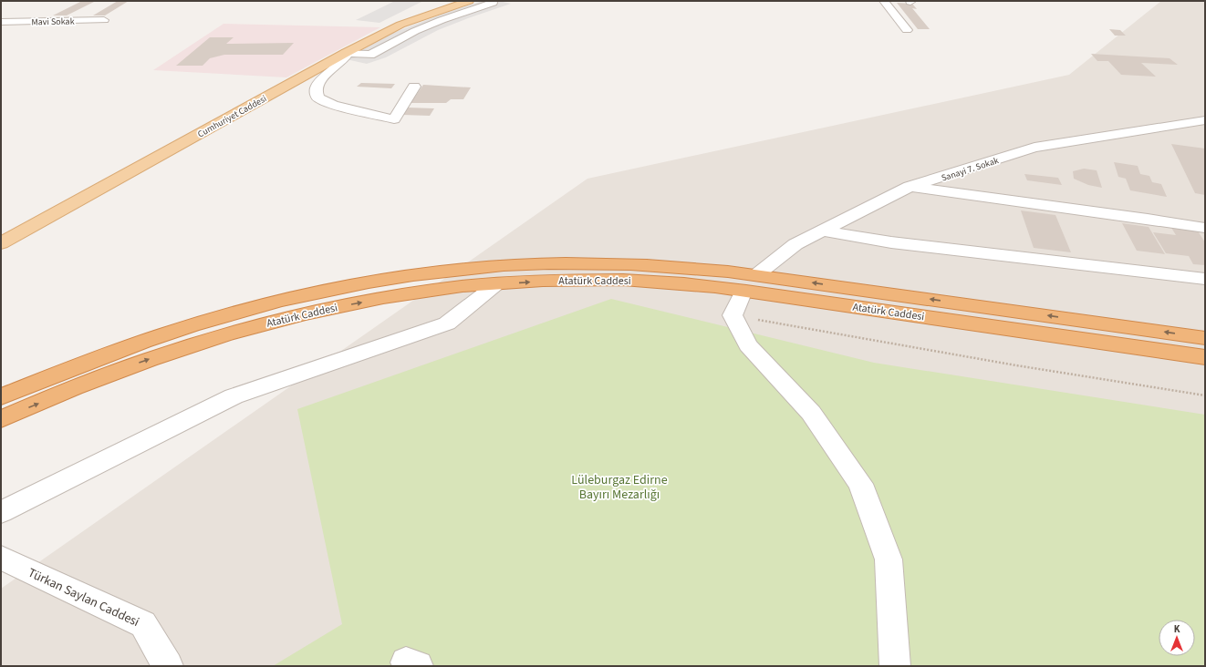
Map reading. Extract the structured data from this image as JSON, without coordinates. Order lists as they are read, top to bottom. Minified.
{"streets":{"highway":["Atatürk Caddesi"],"main road":["Cumhuriyet Caddesi"],"street":["Mavi Sokak","Sanayi 7. Sokak","Türkan Saylan Caddesi"]},"crossings":[["Sanayi 7. Sokak","Atatürk Caddesi"]],"parks":["Lüleburgaz Edirne Bayırı Mezarlığı"],"north":"top"}
